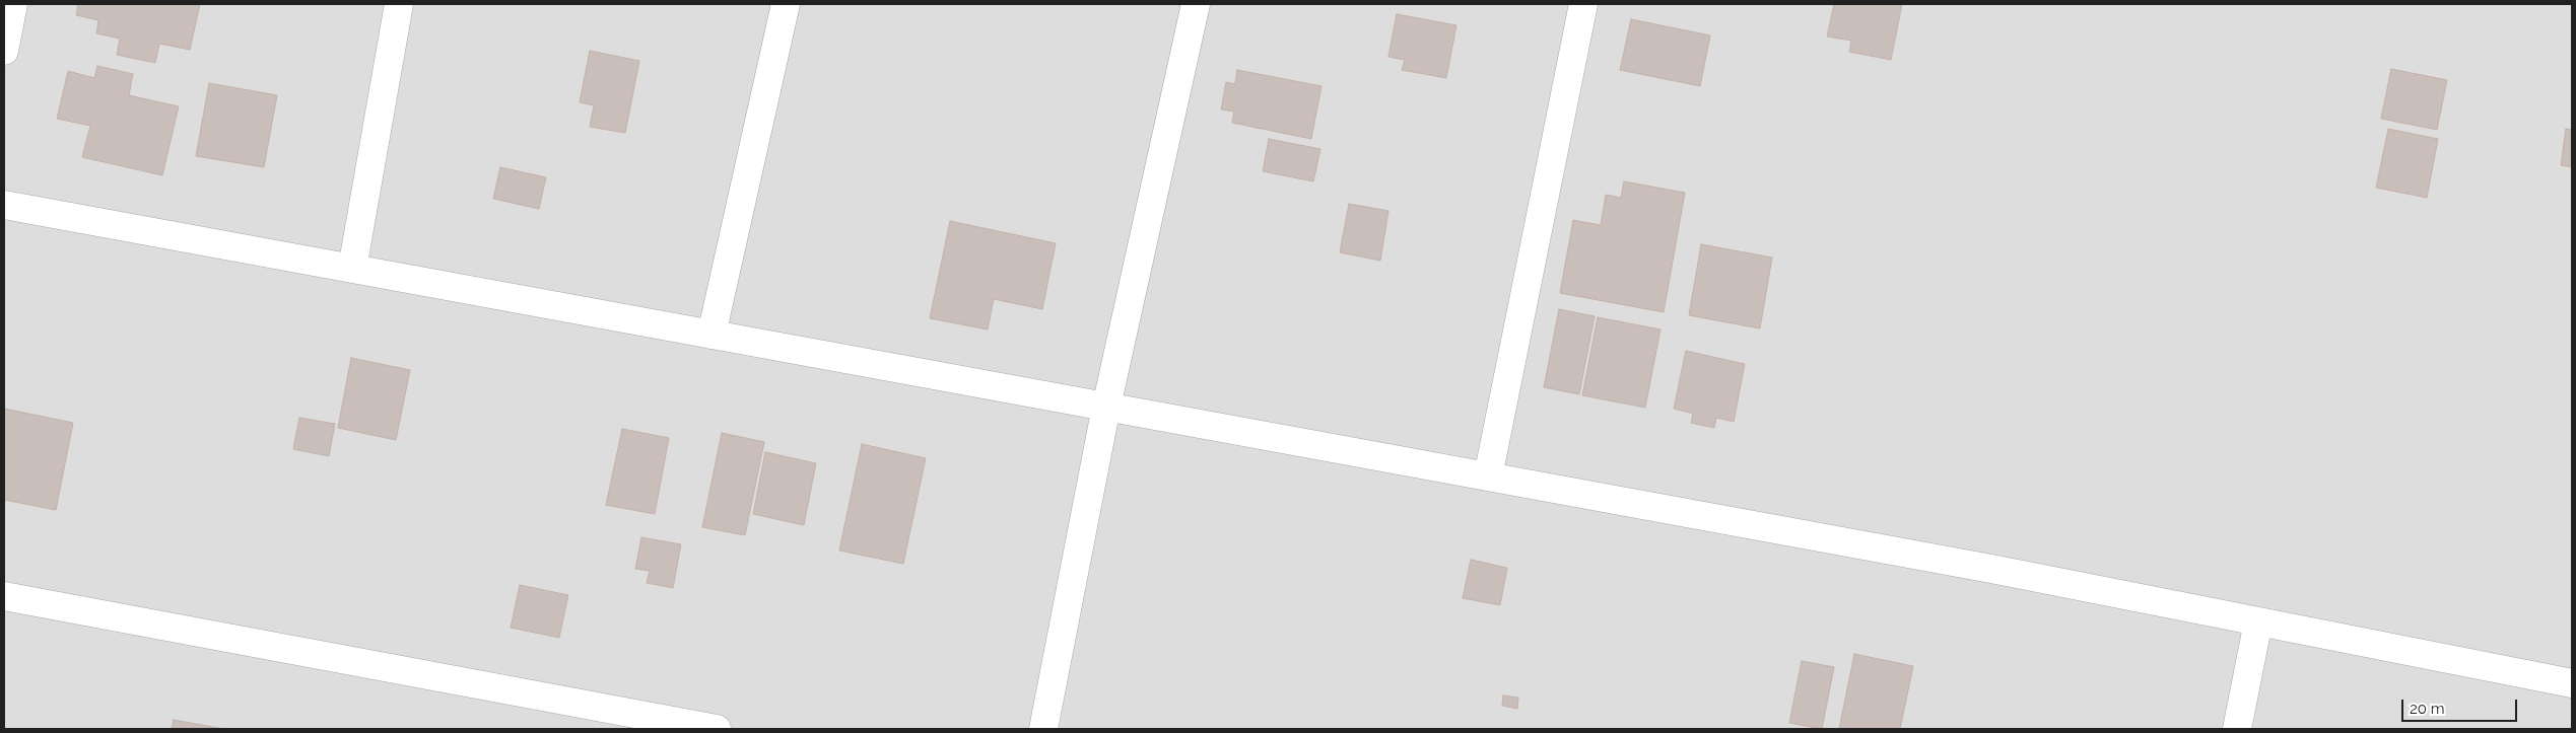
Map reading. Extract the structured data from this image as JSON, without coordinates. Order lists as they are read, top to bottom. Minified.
{"scale_bar":"20 m"}
